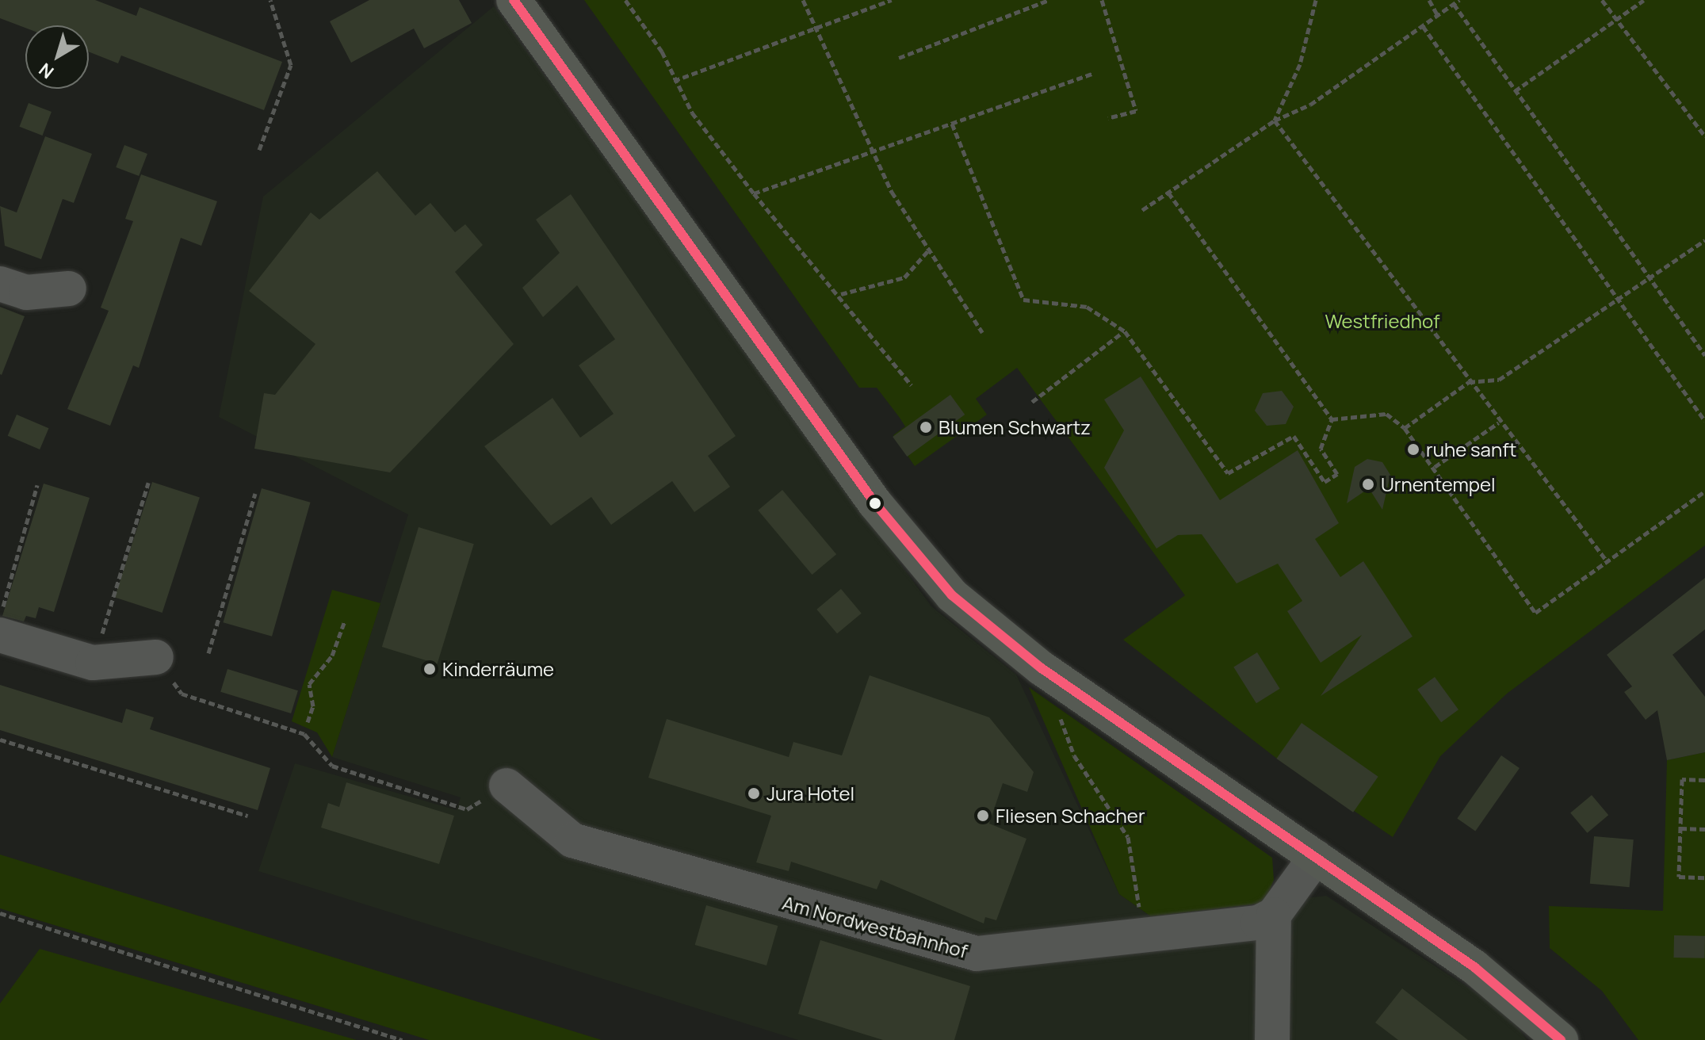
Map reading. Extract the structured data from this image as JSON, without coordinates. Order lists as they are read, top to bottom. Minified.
{"streets":{"street":["Am Nordwestbahnhof"]},"parks":["Westfriedhof"],"places":["Blumen Schwartz","ruhe sanft","Urnentempel","Kinderräume","Jura Hotel","Fliesen Schacher"],"north":"bottom left"}
